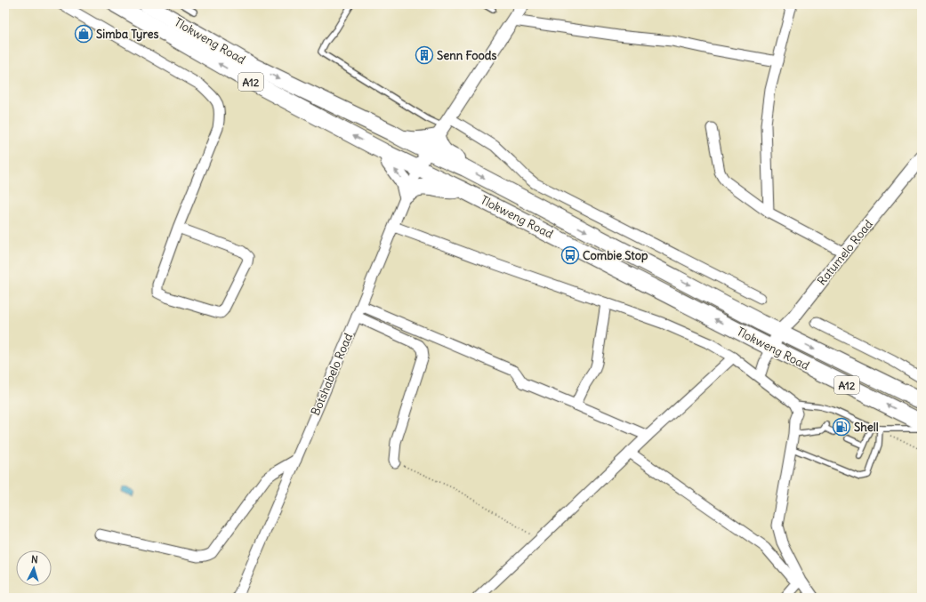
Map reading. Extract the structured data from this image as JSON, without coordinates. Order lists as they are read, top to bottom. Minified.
{"streets":{"main road":["Tlokweng Road","A12"],"street":["Ratumelo Road","Botshabelo Road"]},"crossings":[["Tlokweng Road","Ratumelo Road"],["Tlokweng Road","Botshabelo Road"]],"places":{"shop":["Simba Tyres"],"building":["Senn Foods"],"bus stop":["Combie Stop"],"fuel station":["Shell"]},"north":"top"}
